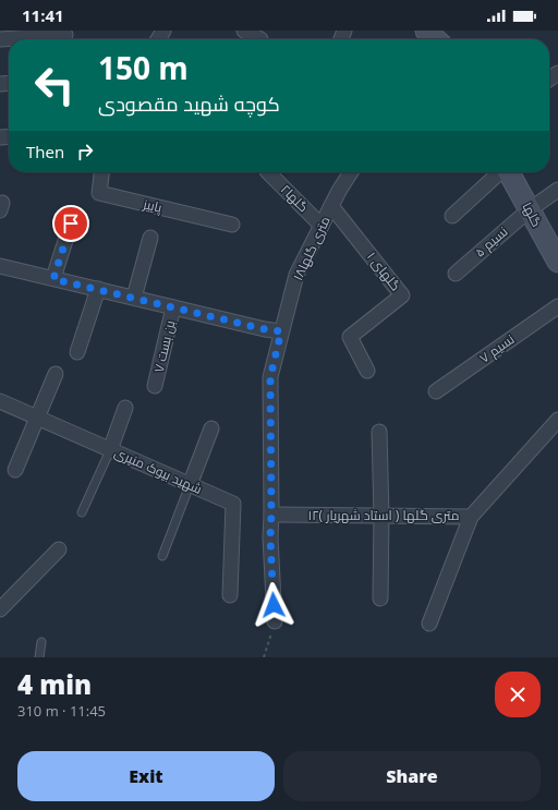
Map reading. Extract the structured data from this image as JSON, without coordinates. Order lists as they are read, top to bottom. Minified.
{"streets":{"street":["گلها۲","پاییز","گلها","نسیم ۵","۱۸متری گلها","گلهای ۱","بن بست ۷","نسیم ۷","شهید بیوک منیری","۱۲متری گلها ( استاد شهریار )"]},"crossings":[["گلها۲","۱۸متری گلها"],["گلها","نسیم ۵"],["۱۸متری گلها","گلهای ۱"],["۱۸متری گلها","۱۲متری گلها ( استاد شهریار )"]],"page":{"status":"11:41","turn":["150 m","کوچه شهید مقصودی"],"then":"Then","heading":["4 min","310 m · 11:45"],"buttons":["Exit","Share"]}}
